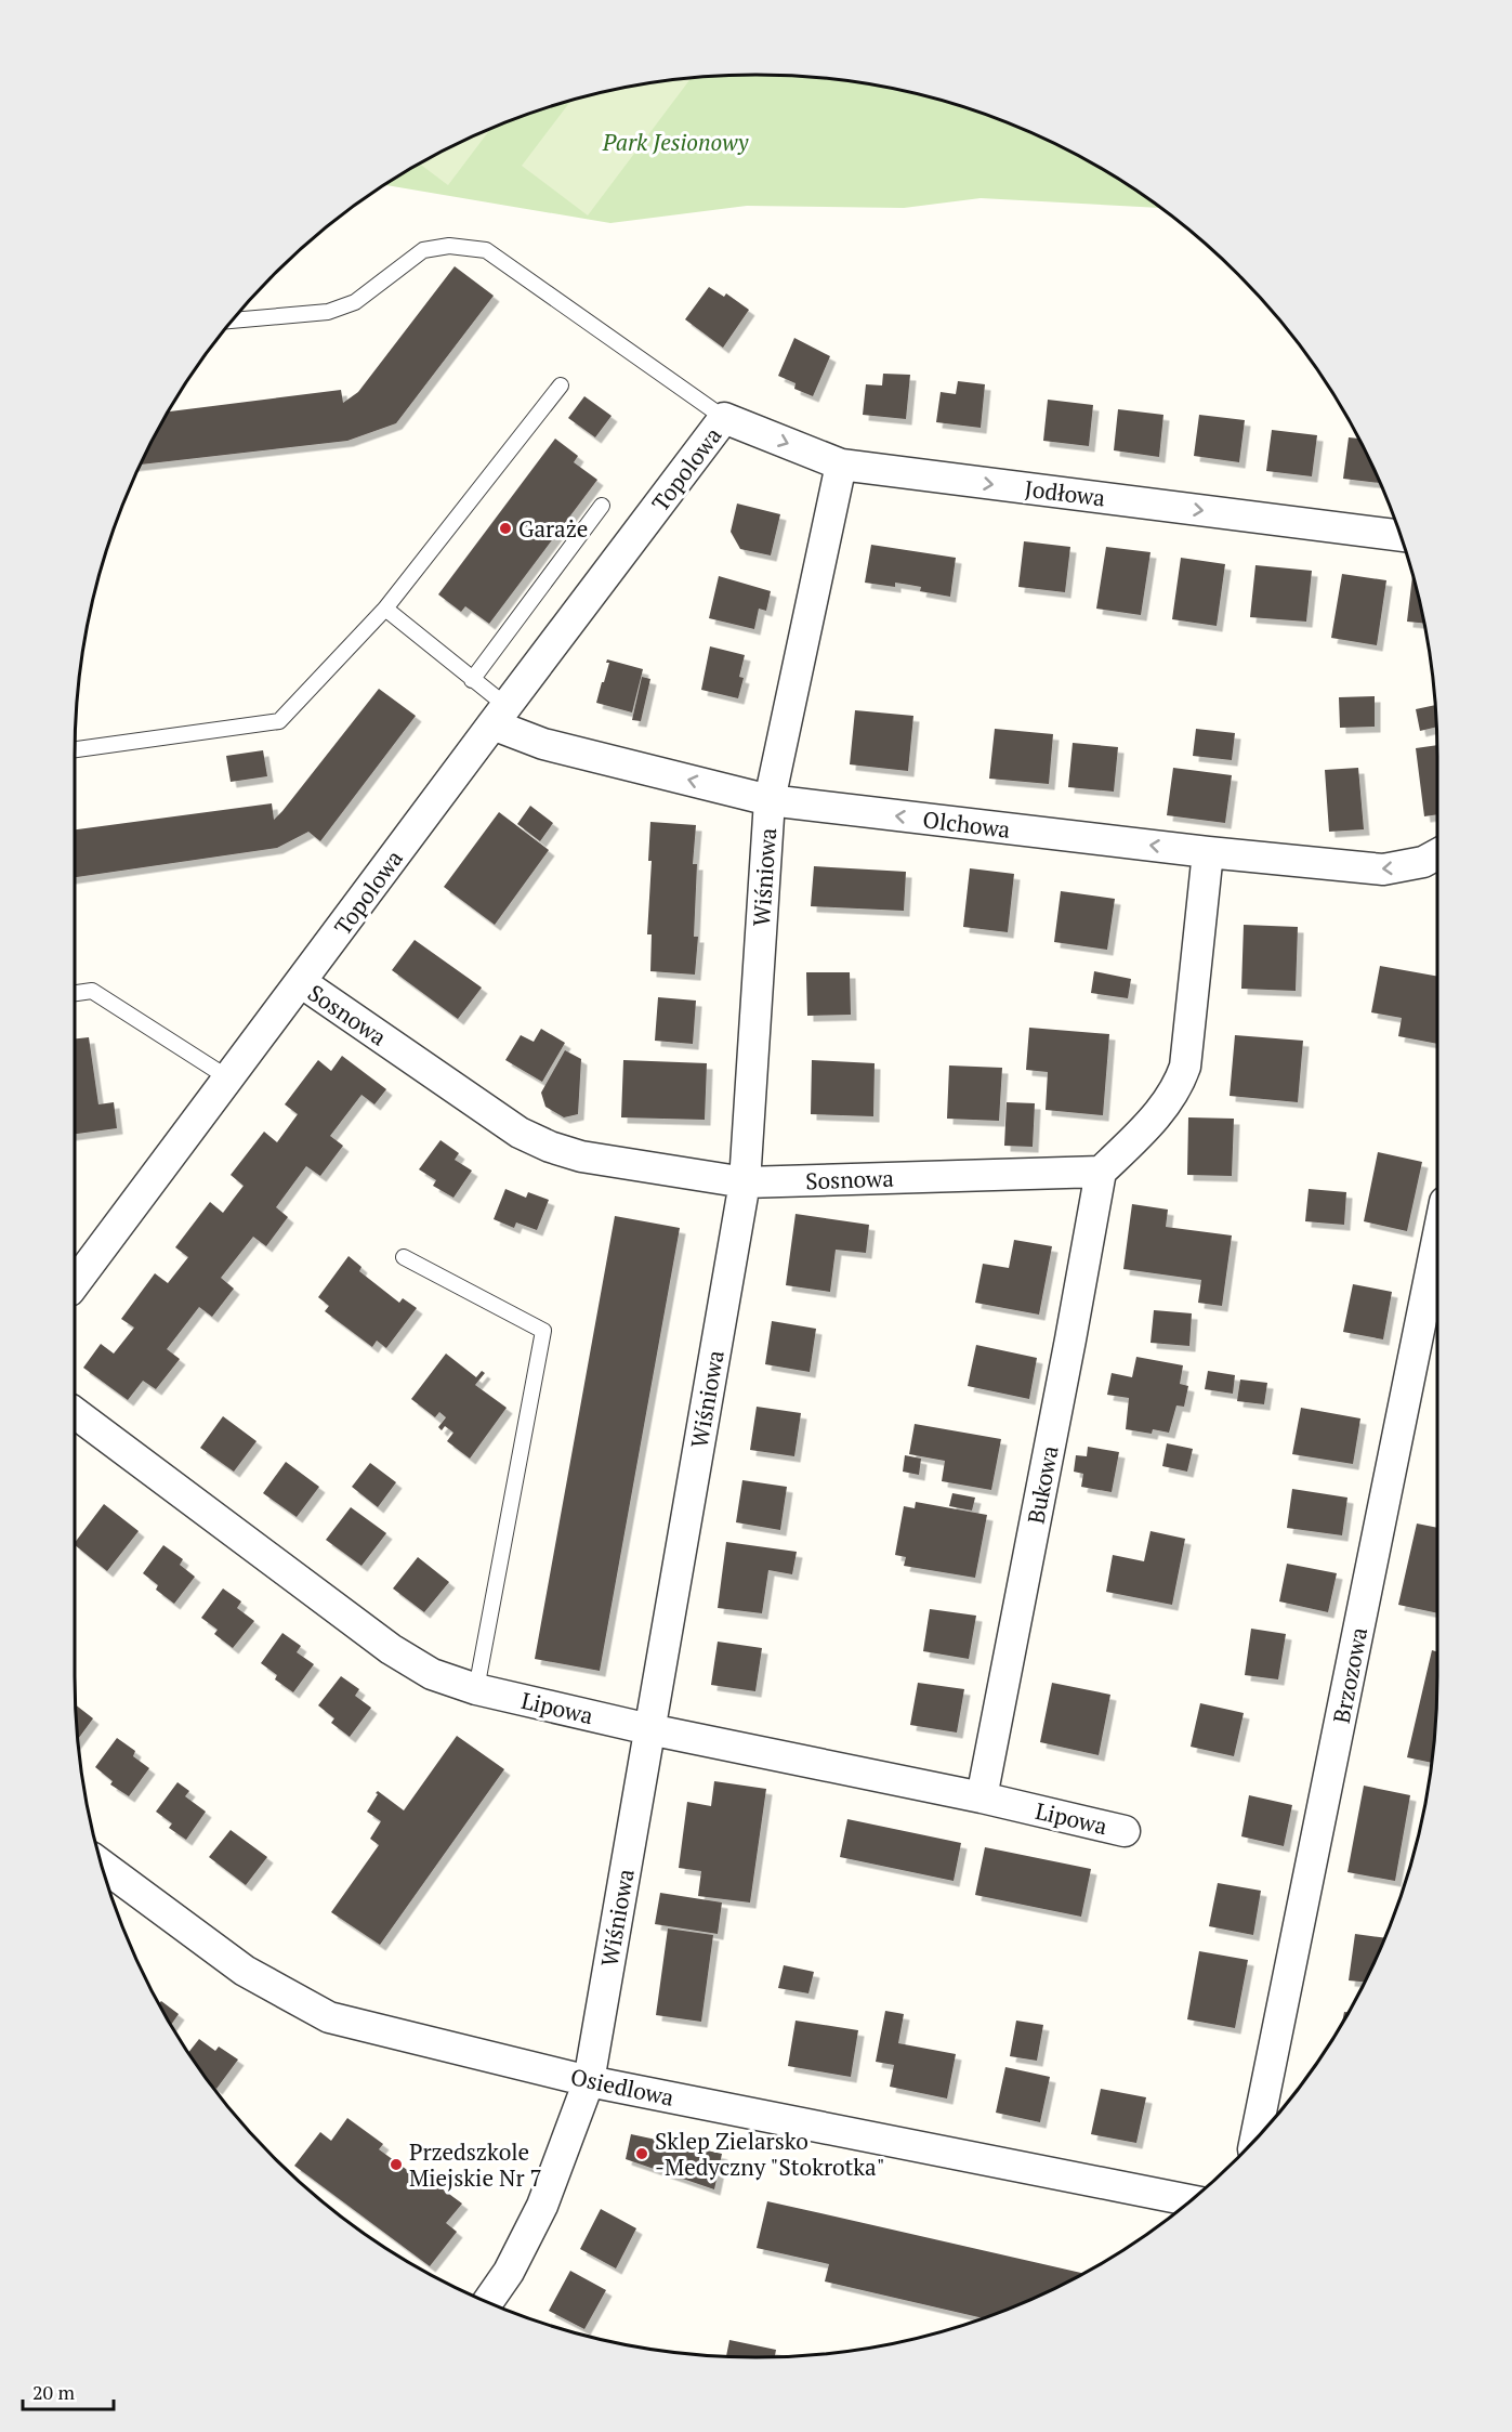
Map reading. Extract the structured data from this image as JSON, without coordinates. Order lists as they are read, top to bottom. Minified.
{"streets":{"street":["Topolowa","Jodłowa","Olchowa","Wiśniowa","Sosnowa","Bukowa","Brzozowa","Lipowa","Osiedlowa"]},"crossings":[["Topolowa","Jodłowa"],["Topolowa","Olchowa"],["Topolowa","Sosnowa"],["Jodłowa","Wiśniowa"],["Olchowa","Wiśniowa"],["Wiśniowa","Sosnowa"],["Wiśniowa","Lipowa"],["Wiśniowa","Osiedlowa"],["Sosnowa","Bukowa"],["Bukowa","Lipowa"]],"one_way":["Jodłowa","Olchowa"],"parks":["Park Jesionowy"],"places":["Garaże","Sklep Zielarsko -Medyczny \"Stokrotka\"","Przedszkole Miejskie Nr 7"],"scale_bar":"20 m"}
